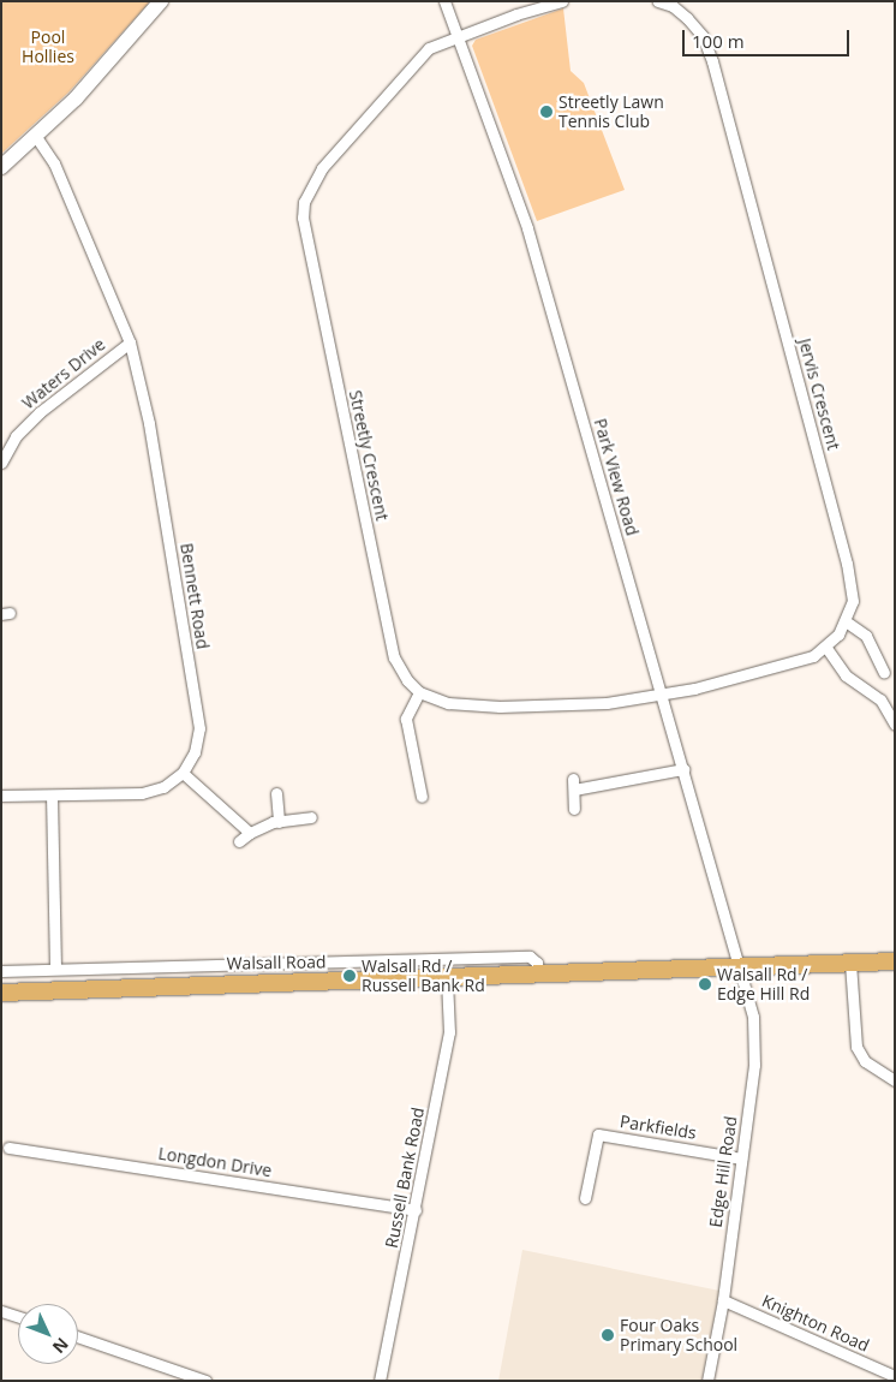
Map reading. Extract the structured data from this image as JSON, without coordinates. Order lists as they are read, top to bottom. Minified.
{"streets":{"main road":["Walsall Road"],"street":["Waters Drive","Jervis Crescent","Streetly Crescent","Park View Road","Bennett Road","Parkfields","Longdon Drive","Edge Hill Road","Russell Bank Road","Knighton Road"]},"crossings":[["Waters Drive","Bennett Road"],["Jervis Crescent","Park View Road"],["Streetly Crescent","Park View Road"],["Park View Road","Walsall Road"],["Park View Road","Edge Hill Road"],["Walsall Road","Edge Hill Road"],["Walsall Road","Russell Bank Road"],["Parkfields","Edge Hill Road"],["Longdon Drive","Russell Bank Road"],["Edge Hill Road","Knighton Road"]],"parks":["Pool Hollies"],"places":["Streetly Lawn Tennis Club","Walsall Rd / Russell Bank Rd","Walsall Rd / Edge Hill Rd","Four Oaks Primary School"],"scale_bar":"100 m","north":"bottom right"}
